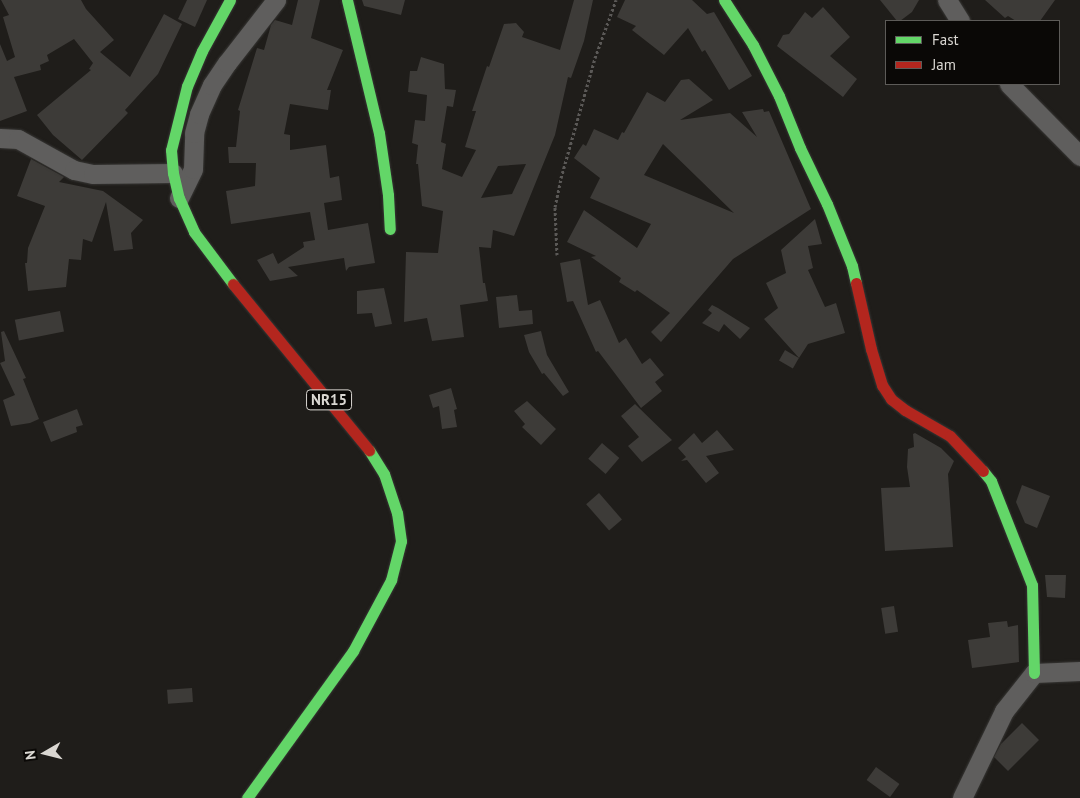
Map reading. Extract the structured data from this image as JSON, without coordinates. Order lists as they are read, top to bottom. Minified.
{"streets":{"main road":["NR15"]},"legend":["Fast","Jam"],"north":"left"}
